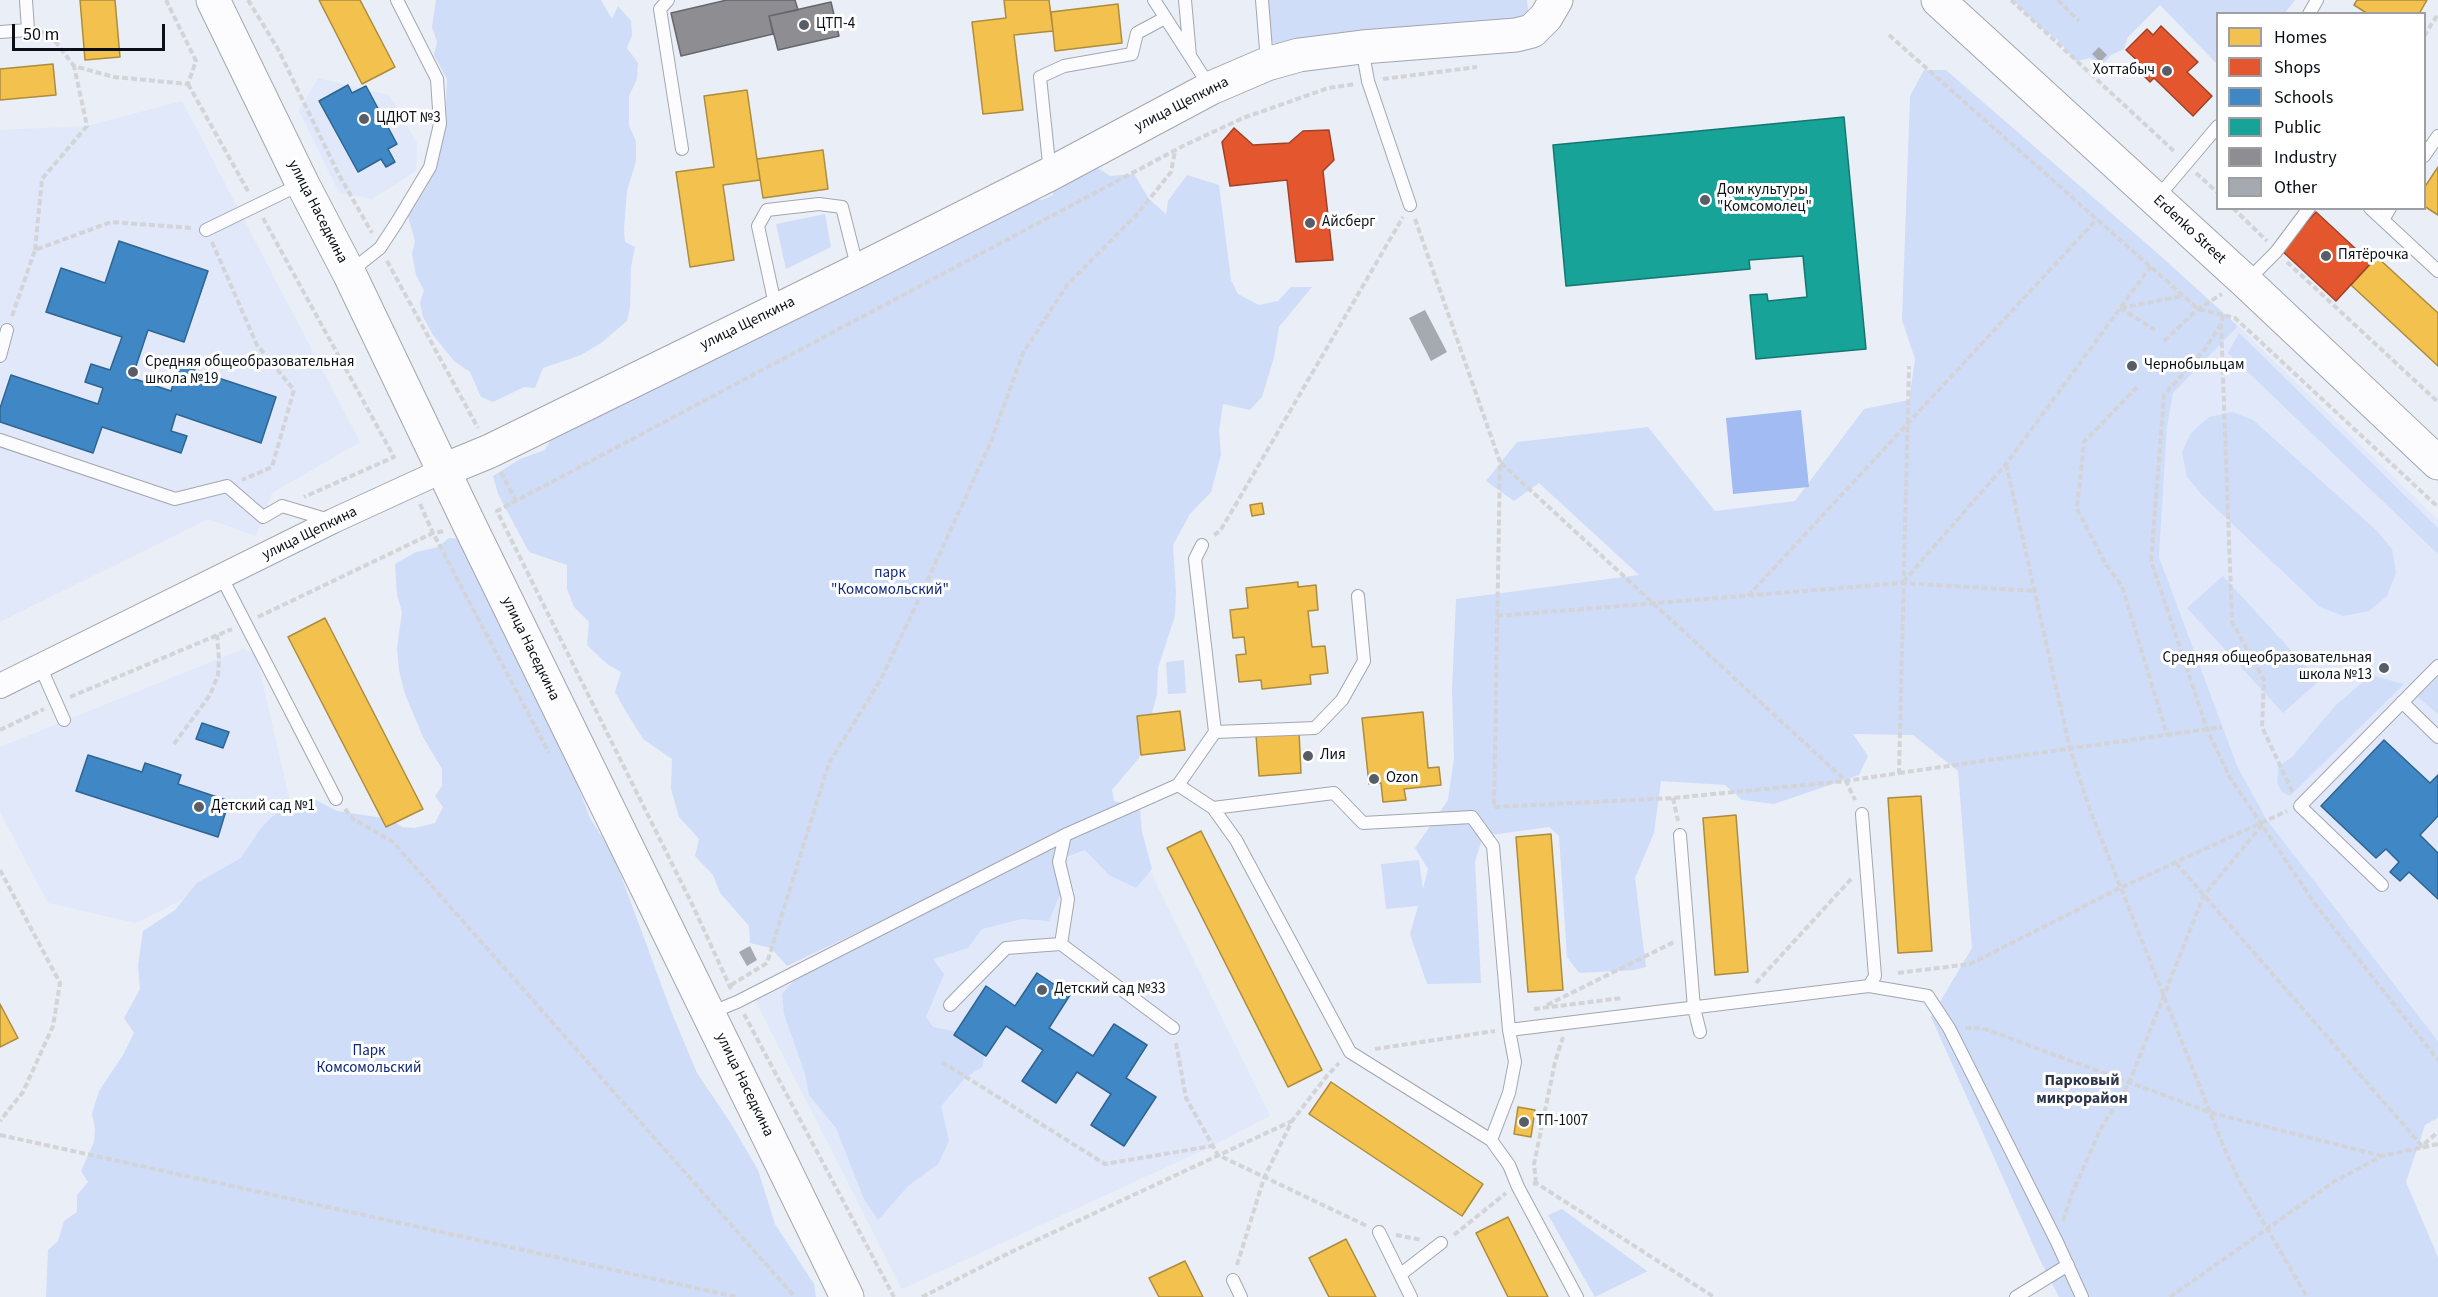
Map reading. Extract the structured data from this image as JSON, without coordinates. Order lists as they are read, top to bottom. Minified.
{"streets":{"main road":["улица Щепкина","улица Наседкина","Erdenko Street"]},"crossings":[["улица Щепкина","улица Наседкина"]],"districts":["Парковый микрорайон"],"parks":["парк \"Комсомольский\"","Парк Комсомольский"],"places":["ЦТП-4","Хоттабыч","ЦДЮТ №3","Дом культуры \"Комсомолец\"","Айсберг","Пятёрочка","Чернобыльцам","Средняя общеобразовательная школа №19","Средняя общеобразовательная школа №13","Лия","Ozon","Детский сад №1","Детский сад №33","ТП-1007"],"legend":["Homes","Shops","Schools","Public","Industry","Other"],"scale_bar":"50 m"}
